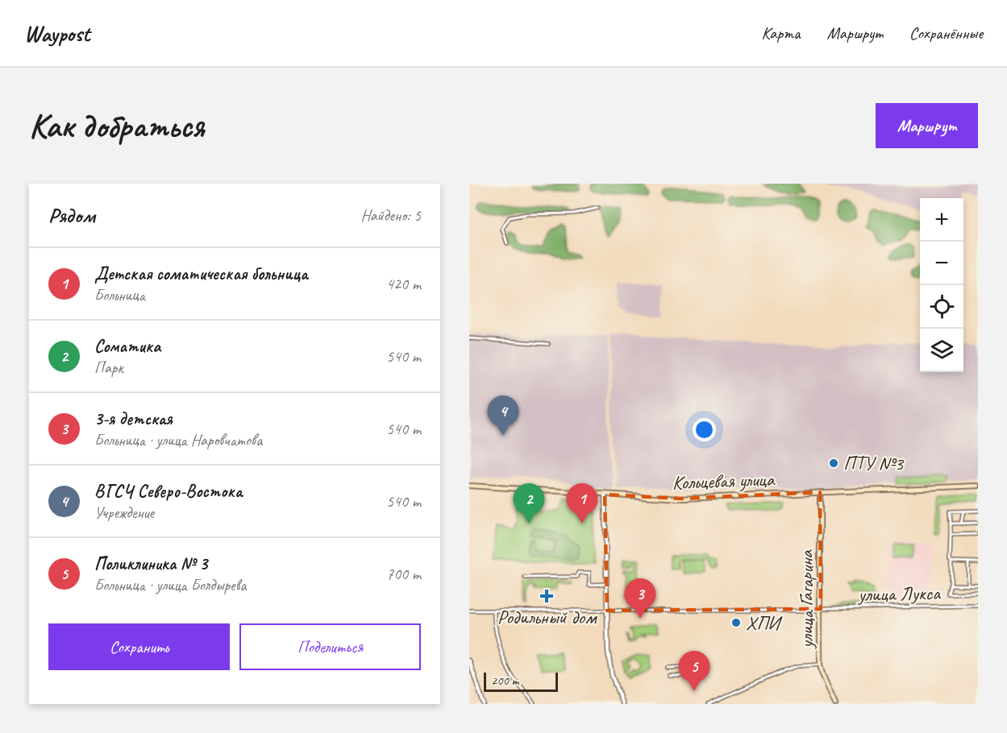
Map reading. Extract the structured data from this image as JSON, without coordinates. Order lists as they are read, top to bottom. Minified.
{"streets":{"main road":["Кольцевая улица","улица Гагарина"],"street":["улица Лукса"]},"crossings":[["Кольцевая улица","улица Гагарина"],["улица Лукса","улица Гагарина"]],"places":{"other":["ПТУ №3","ХПИ"],"health":["Родильный дом"]},"scale_bar":"200 m","page":{"header":"Waypost","nav":["Карта","Маршрут","Сохранённые"],"buttons":["Маршрут",["Сохранить","Поделиться"]],"title":"Как добраться","heading":["Рядом","Найдено: 5"],"map_buttons":["+","−"],"list":[{"mark":"1","name":"Детская соматическая больница","note":"Больница","value":"420 m"},{"mark":"2","name":"Соматика","note":"Парк","value":"540 m"},{"mark":"3","name":"3-я детская","note":"Больница · улица Наровчатова","value":"540 m"},{"mark":"4","name":"ВГСЧ Северо-Востока","note":"Учреждение","value":"540 m"},{"mark":"5","name":"Поликлиника № 3","note":"Больница · улица Болдырева","value":"700 m"}],"pins":["4","1","2","3","5"],"scale":"200 m"}}
